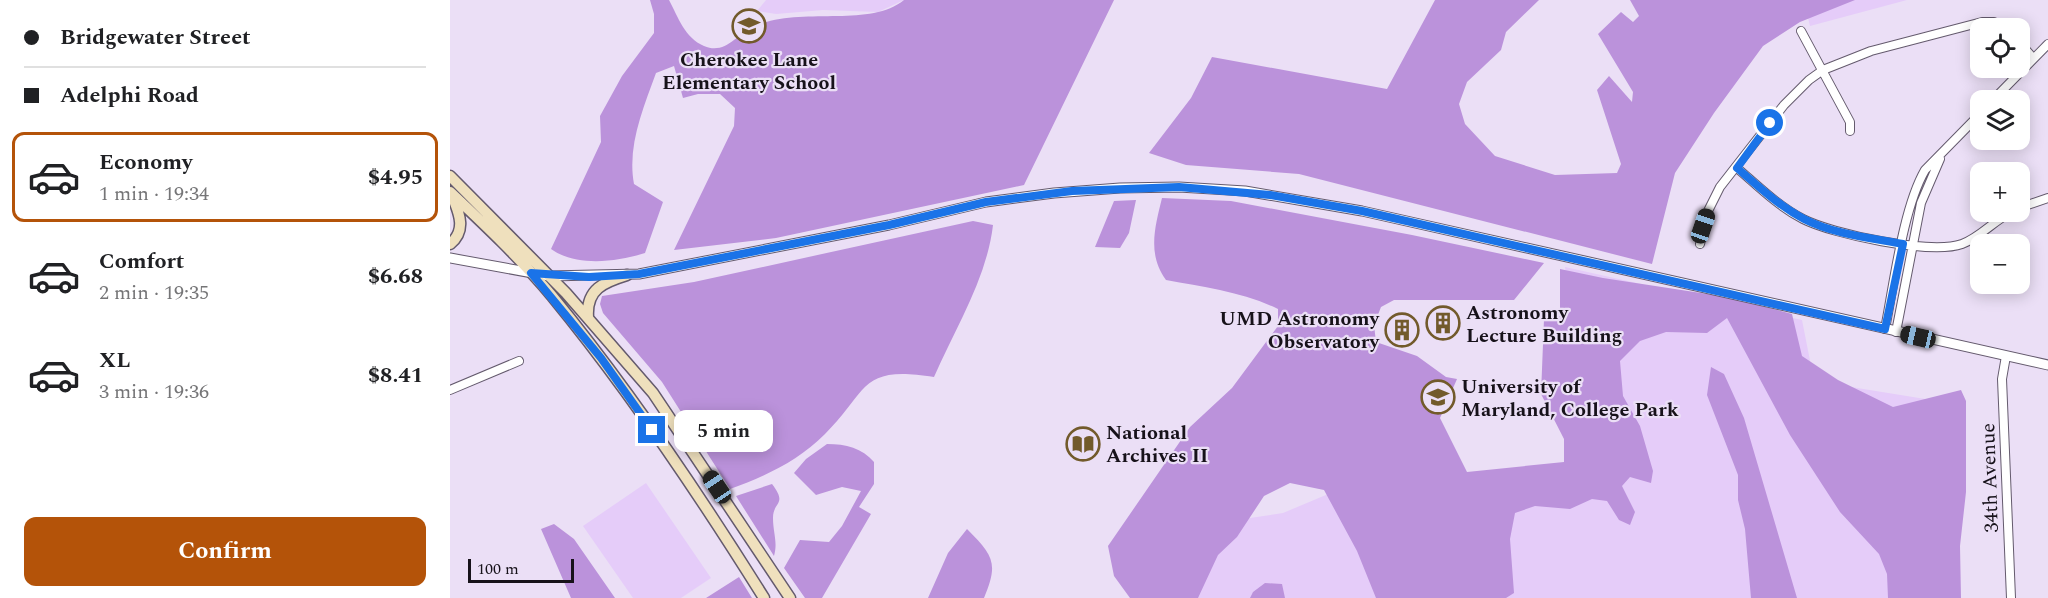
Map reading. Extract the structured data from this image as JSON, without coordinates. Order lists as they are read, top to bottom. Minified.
{"streets":{"street":["34th Avenue"]},"places":{"school or university":["Cherokee Lane Elementary School","University of Maryland, College Park"],"building":["Astronomy Lecture Building","UMD Astronomy Observatory"],"library":["National Archives II"]},"scale_bar":"100 m","page":{"banner":["Bridgewater Street","Adelphi Road"],"map_buttons":["+","−"],"list":[{"name":"Economy","note":"1 min · 19:34","value":"$4.95"},{"name":"Comfort","note":"2 min · 19:35","value":"$6.68"},{"name":"XL","note":"3 min · 19:36","value":"$8.41"}],"bubble":"5 min","buttons":"Confirm","scale":"100 m"}}
